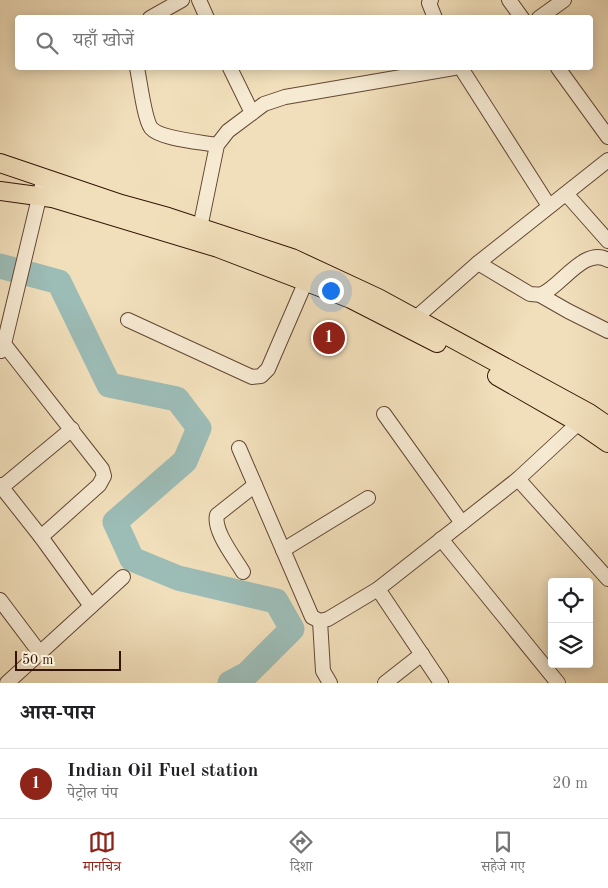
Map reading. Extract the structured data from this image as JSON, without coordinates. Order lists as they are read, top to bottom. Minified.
{"scale_bar":"50 m","page":{"search":"यहाँ खोजें","pins":"1","scale":"50 m","heading":"आस-पास","list":[{"mark":"1","name":"Indian Oil Fuel station","note":"पेट्रोल पंप","value":"20 m"}],"nav":["मानचित्र","दिशा","सहेजे गए"]}}
